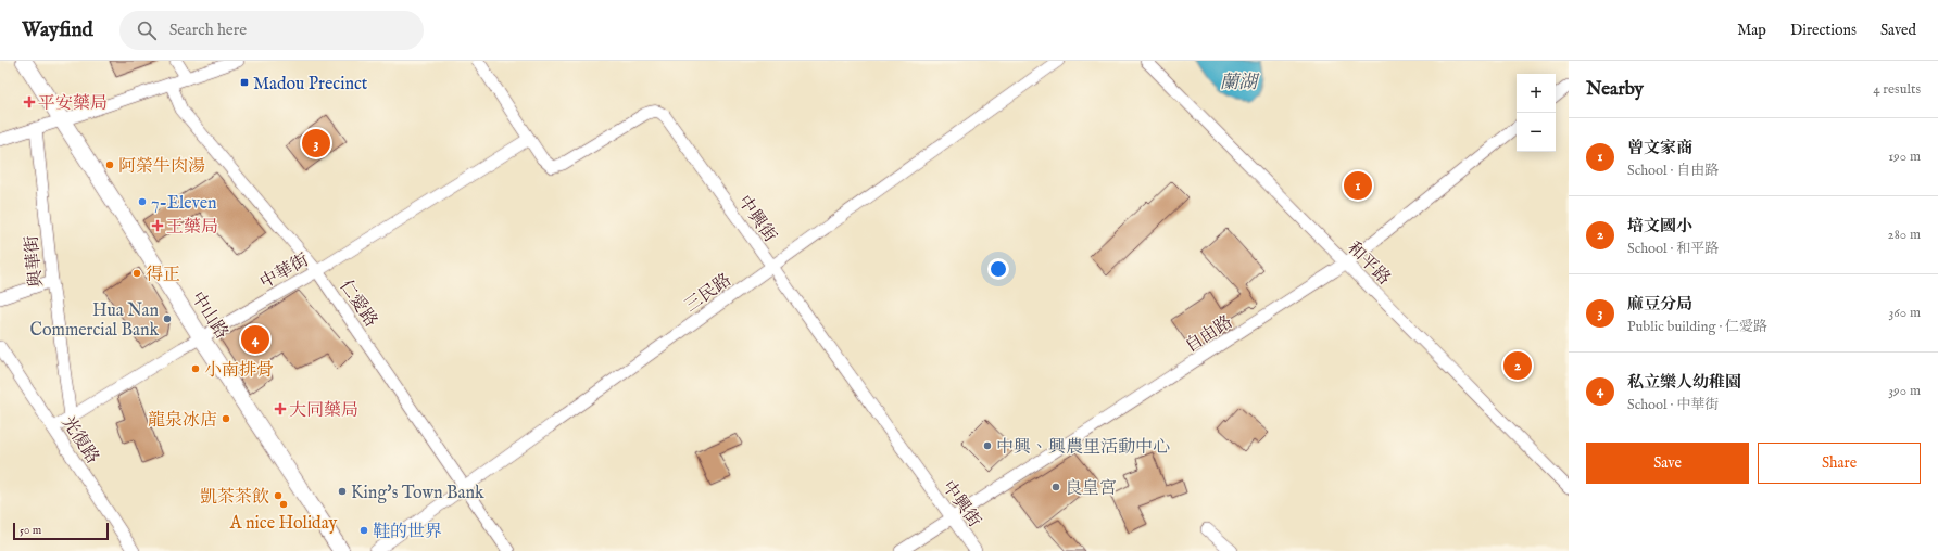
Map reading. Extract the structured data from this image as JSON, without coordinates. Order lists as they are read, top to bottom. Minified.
{"streets":{"main road":["中山路"],"street":["中興街","與華街","和平路","中華街","三民路","仁愛路","自由路","光復路"]},"crossings":[["中興街","中華街"],["中興街","三民路"],["中興街","自由路"],["與華街","中華街"],["和平路","自由路"],["中華街","仁愛路"],["中華街","中山路"],["中華街","光復路"],["三民路","仁愛路"]],"water":["蘭湖"],"places":{"transit":["Madou Precinct"],"health":["平安藥局","王藥局","大同藥局"],"other":["阿榮牛肉湯","7-Eleven","得正","Hua Nan Commercial Bank","小南排骨","龍泉冰店","中興、興農里活動中心","良皇宮","King's Town Bank","凱茶茶飲","A nice Holiday","鞋的世界"]},"scale_bar":"50 m","page":{"header":"Wayfind","search":"Search here","nav":["Map","Directions","Saved"],"heading":["Nearby","4 results"],"map_buttons":["+","−"],"list":[{"mark":"1","name":"曾文家商","note":"School · 自由路","value":"190 m"},{"mark":"2","name":"培文國小","note":"School · 和平路","value":"280 m"},{"mark":"3","name":"麻豆分局","note":"Public building · 仁愛路","value":"360 m"},{"mark":"4","name":"私立樂人幼稚園","note":"School · 中華街","value":"390 m"}],"pins":["3","1","4","2"],"buttons":["Save","Share"],"scale":"50 m"}}
